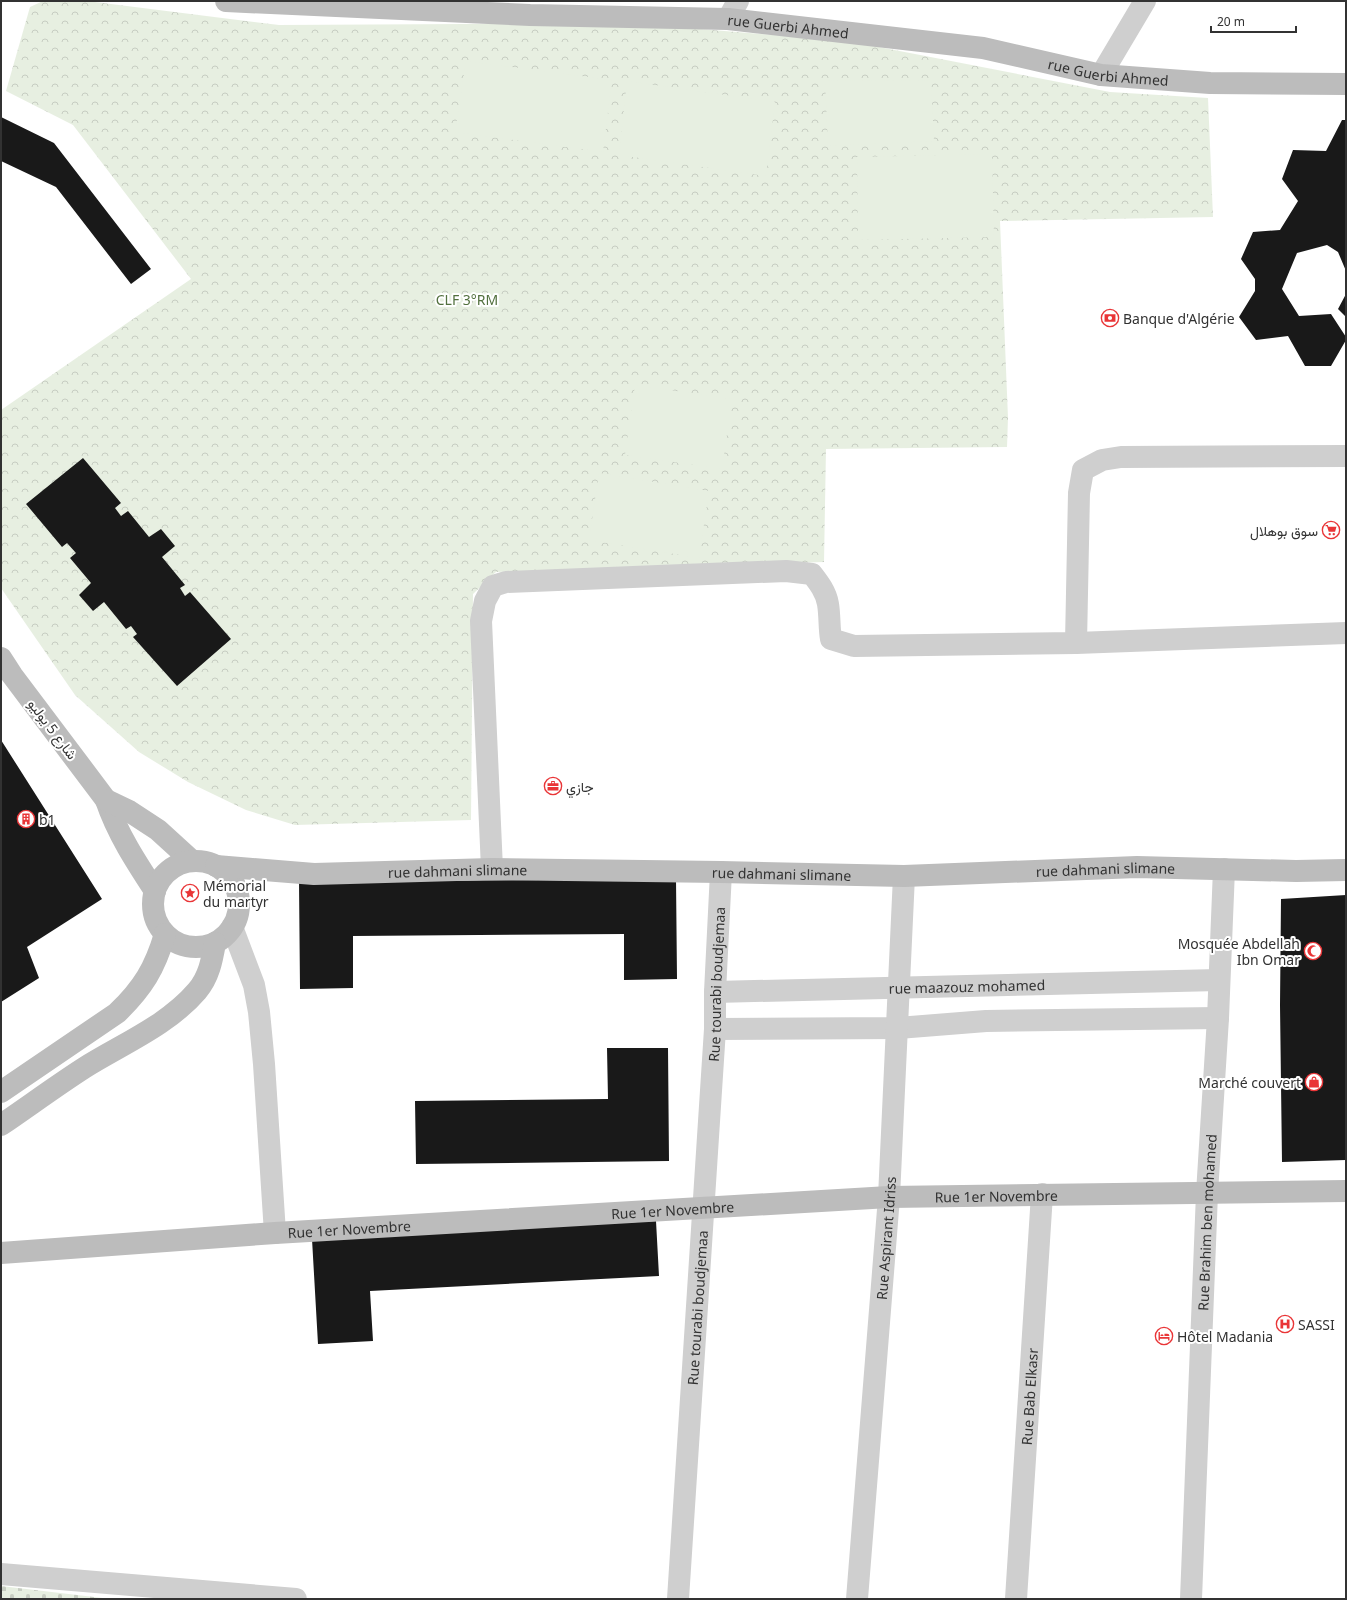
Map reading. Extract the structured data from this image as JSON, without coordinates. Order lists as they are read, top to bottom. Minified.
{"streets":{"main road":["rue Guerbi Ahmed","شارع 5 يوليو","rue dahmani slimane","Rue 1er Novembre"],"street":["Rue tourabi boudjemaa","rue maazouz mohamed","Rue Brahim ben mohamed","Rue Aspirant Idriss","Rue Bab Elkasr"]},"crossings":[["شارع 5 يوليو","rue dahmani slimane"],["rue dahmani slimane","Rue tourabi boudjemaa"],["rue dahmani slimane","Rue Brahim ben mohamed"],["rue dahmani slimane","Rue Aspirant Idriss"],["Rue tourabi boudjemaa","rue maazouz mohamed"],["Rue tourabi boudjemaa","Rue 1er Novembre"],["rue maazouz mohamed","Rue Brahim ben mohamed"],["rue maazouz mohamed","Rue Aspirant Idriss"],["Rue 1er Novembre","Rue Brahim ben mohamed"],["Rue 1er Novembre","Rue Aspirant Idriss"],["Rue 1er Novembre","Rue Bab Elkasr"]],"parks":["CLF 3°RM"],"places":{"bank":["Banque d'Algérie"],"supermarket":["سوق بوهلال"],"office":["جازي"],"building":["b1"],"place":["Mémorial du martyr"],"mosque":["Mosquée Abdellah Ibn Omar"],"shop":["Marché couvert"],"hospital":["SASSI"],"hotel":["Hôtel Madania"]},"scale_bar":"20 m"}
